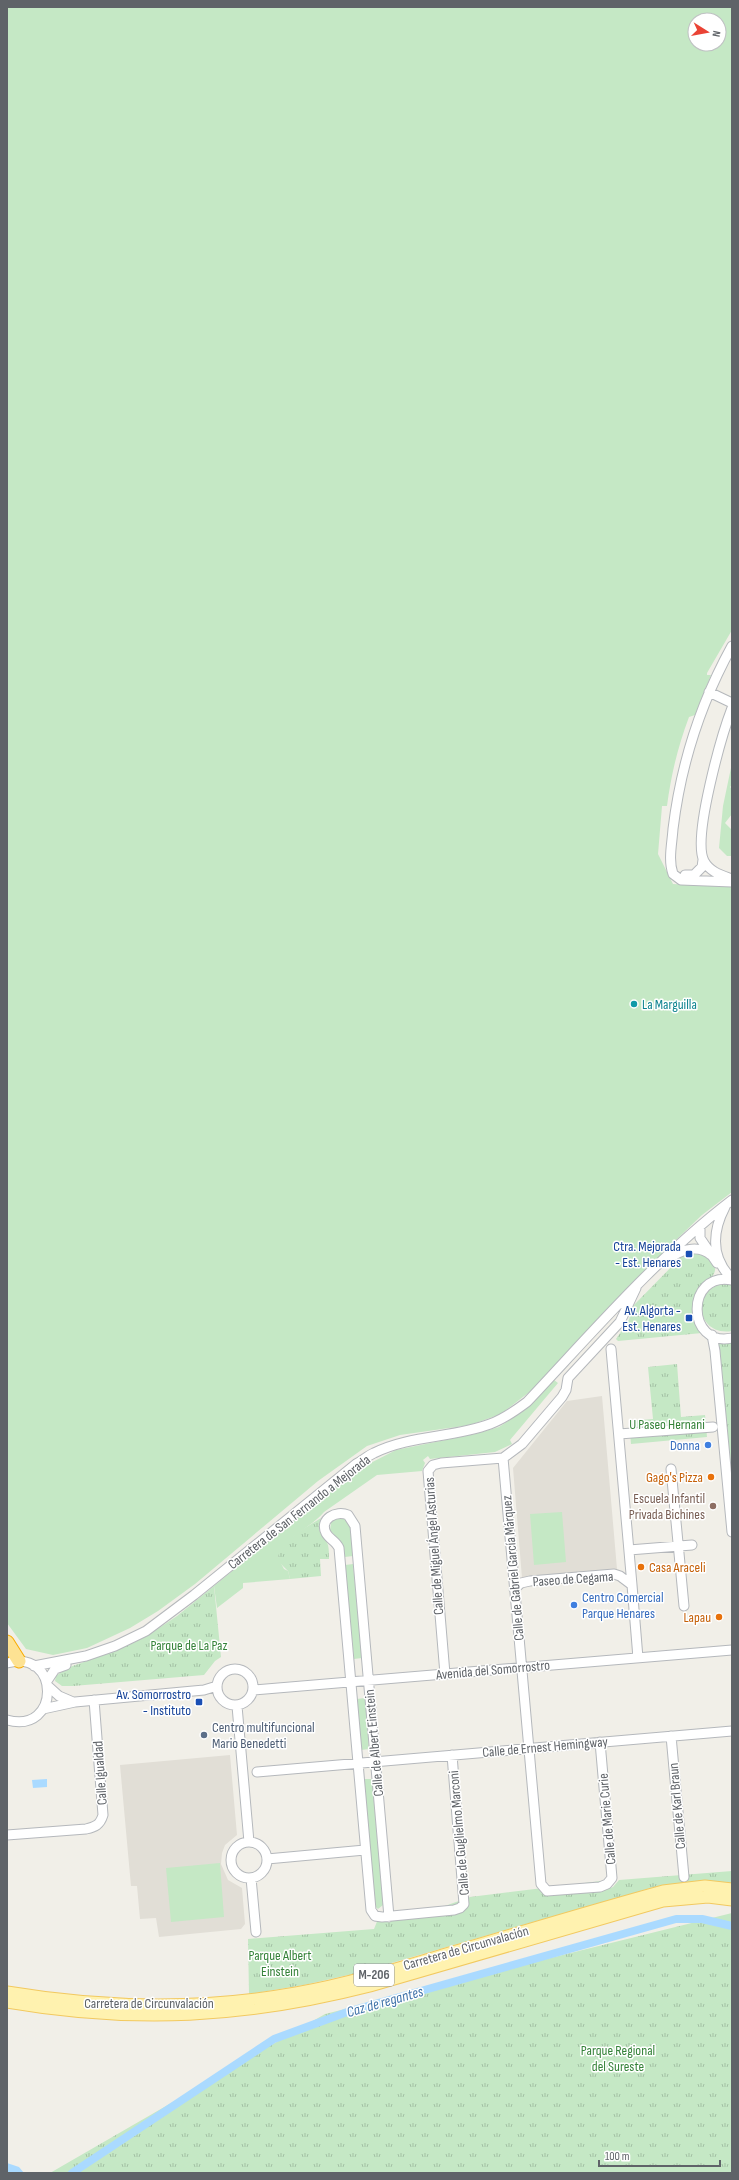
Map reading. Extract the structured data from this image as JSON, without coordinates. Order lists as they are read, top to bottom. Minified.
{"streets":{"main road":["Carretera de Circunvalación","M-206"],"street":["Carretera de San Fernando a Mejorada","Calle de Miguel Ángel Asturias","Calle de Gabriel García Márquez","Paseo de Cegama","Avenida del Somorrostro","Calle de Albert Einstein","Calle de Ernest Hemingway","Calle Igualdad","Calle de Karl Braun","Calle de Marie Curie","Calle de Guglielmo Marconi"]},"crossings":[["Calle de Miguel Ángel Asturias","Calle de Gabriel García Márquez"],["Calle de Miguel Ángel Asturias","Avenida del Somorrostro"],["Calle de Gabriel García Márquez","Paseo de Cegama"],["Calle de Gabriel García Márquez","Avenida del Somorrostro"],["Calle de Gabriel García Márquez","Calle de Ernest Hemingway"],["Calle de Gabriel García Márquez","Calle de Marie Curie"],["Paseo de Cegama","Avenida del Somorrostro"],["Avenida del Somorrostro","Calle de Albert Einstein"],["Calle de Albert Einstein","Calle de Ernest Hemingway"],["Calle de Albert Einstein","Calle de Guglielmo Marconi"],["Calle de Ernest Hemingway","Calle de Karl Braun"],["Calle de Ernest Hemingway","Calle de Marie Curie"],["Calle de Ernest Hemingway","Calle de Guglielmo Marconi"]],"water":["Caz de regantes"],"parks":["U Paseo Hernani","Parque de La Paz","Parque Albert Einstein","Parque Regional del Sureste"],"places":{"other":["La Marguilla","Donna","Gago's Pizza","Escuela Infantil Privada Bichines","Casa Araceli","Centro Comercial Parque Henares","Lapau","Centro multifuncional Mario Benedetti"],"transit":["Ctra. Mejorada - Est. Henares","Av. Algorta - Est. Henares","Av. Somorrostro - Instituto"]},"scale_bar":"100 m","north":"right"}
